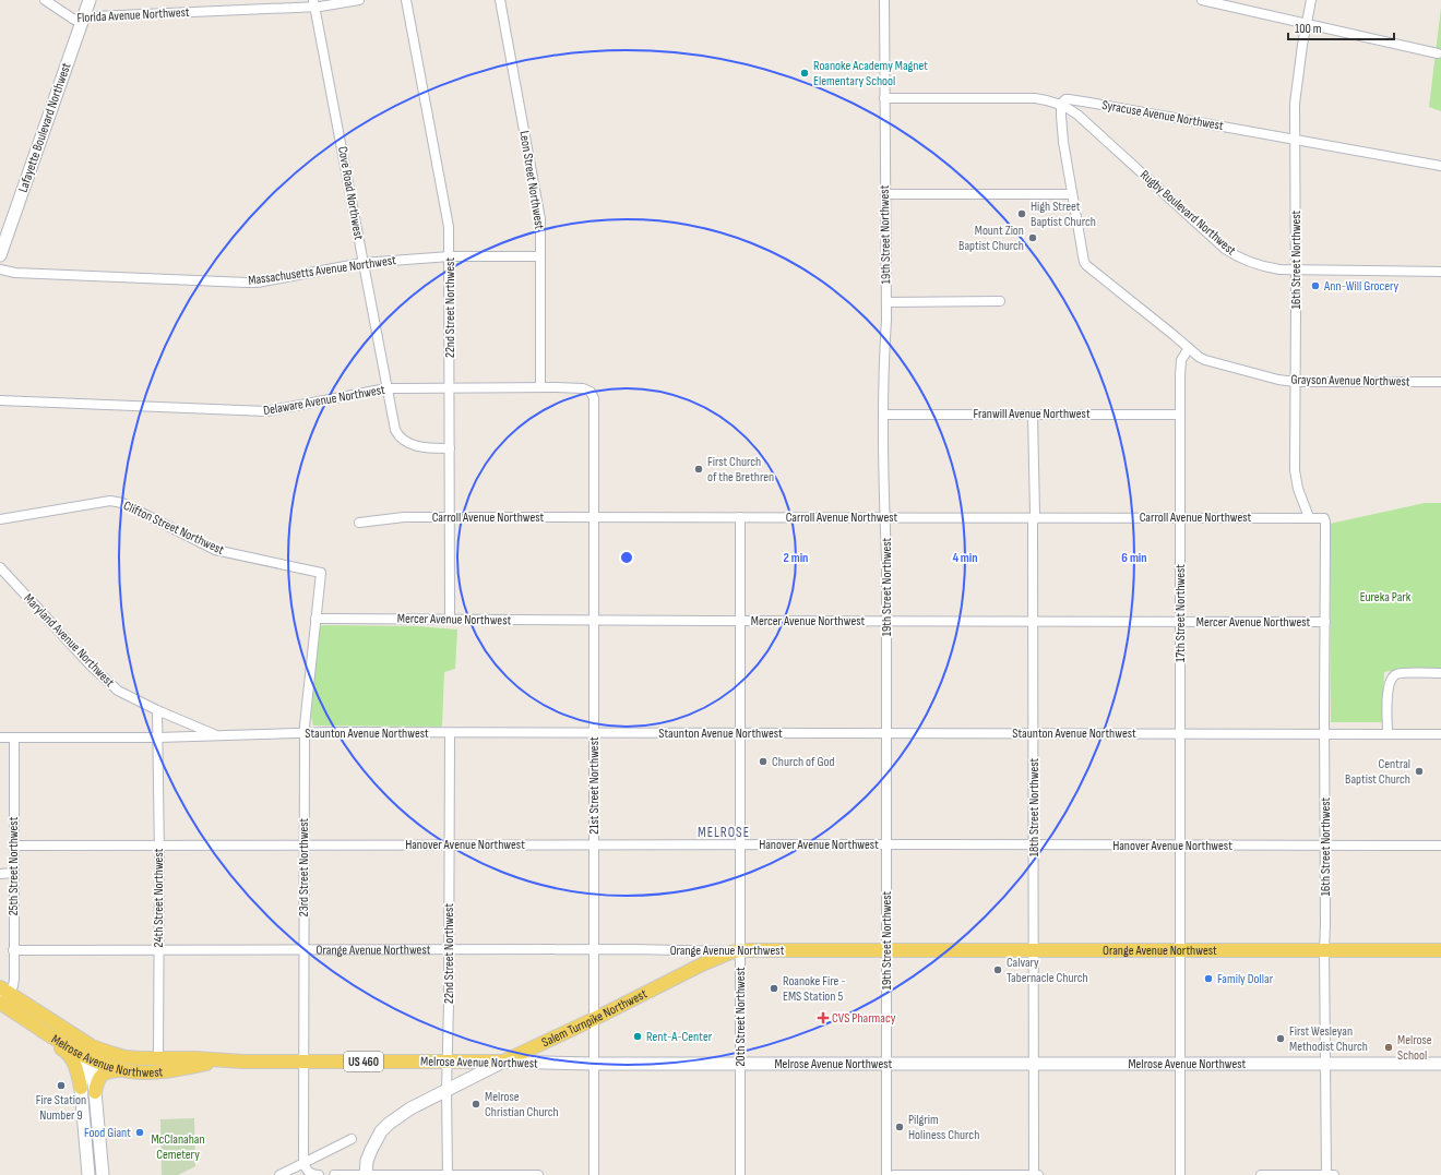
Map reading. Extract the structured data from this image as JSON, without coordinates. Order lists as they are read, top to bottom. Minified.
{"streets":{"main road":["Orange Avenue Northwest","Salem Turnpike Northwest","Melrose Avenue Northwest","US 460"],"street":["Florida Avenue Northwest","Syracuse Avenue Northwest","Lafayette Boulevard Northwest","Leon Street Northwest","Cove Road Northwest","Rugby Boulevard Northwest","19th Street Northwest","16th Street Northwest","Massachusetts Avenue Northwest","22nd Street Northwest","Grayson Avenue Northwest","Delaware Avenue Northwest","Franwill Avenue Northwest","Carroll Avenue Northwest","Clifton Street Northwest","17th Street Northwest","Mercer Avenue Northwest","Maryland Avenue Northwest","Staunton Avenue Northwest","21st Street Northwest","18th Street Northwest","Hanover Avenue Northwest","25th Street Northwest","23rd Street Northwest","24th Street Northwest","20th Street Northwest"]},"crossings":[["Florida Avenue Northwest","Lafayette Boulevard Northwest"],["Florida Avenue Northwest","Cove Road Northwest"],["Syracuse Avenue Northwest","Rugby Boulevard Northwest"],["Syracuse Avenue Northwest","19th Street Northwest"],["Syracuse Avenue Northwest","16th Street Northwest"],["Leon Street Northwest","Massachusetts Avenue Northwest"],["Leon Street Northwest","Delaware Avenue Northwest"],["Cove Road Northwest","Massachusetts Avenue Northwest"],["Cove Road Northwest","22nd Street Northwest"],["Cove Road Northwest","Delaware Avenue Northwest"],["Rugby Boulevard Northwest","16th Street Northwest"],["19th Street Northwest","Franwill Avenue Northwest"],["19th Street Northwest","Carroll Avenue Northwest"],["19th Street Northwest","Mercer Avenue Northwest"],["19th Street Northwest","Staunton Avenue Northwest"],["19th Street Northwest","Hanover Avenue Northwest"],["19th Street Northwest","Orange Avenue Northwest"],["19th Street Northwest","Melrose Avenue Northwest"],["16th Street Northwest","Grayson Avenue Northwest"],["16th Street Northwest","Carroll Avenue Northwest"],["16th Street Northwest","Mercer Avenue Northwest"],["16th Street Northwest","Staunton Avenue Northwest"],["16th Street Northwest","Hanover Avenue Northwest"],["16th Street Northwest","Orange Avenue Northwest"],["16th Street Northwest","Melrose Avenue Northwest"],["Massachusetts Avenue Northwest","22nd Street Northwest"],["22nd Street Northwest","Delaware Avenue Northwest"],["22nd Street Northwest","Carroll Avenue Northwest"],["22nd Street Northwest","Mercer Avenue Northwest"],["22nd Street Northwest","Staunton Avenue Northwest"],["22nd Street Northwest","Hanover Avenue Northwest"],["22nd Street Northwest","Orange Avenue Northwest"],["22nd Street Northwest","Salem Turnpike Northwest"],["22nd Street Northwest","Melrose Avenue Northwest"],["Grayson Avenue Northwest","17th Street Northwest"],["Delaware Avenue Northwest","21st Street Northwest"],["Franwill Avenue Northwest","17th Street Northwest"],["Franwill Avenue Northwest","18th Street Northwest"],["Carroll Avenue Northwest","17th Street Northwest"],["Carroll Avenue Northwest","21st Street Northwest"],["Carroll Avenue Northwest","18th Street Northwest"],["Carroll Avenue Northwest","20th Street Northwest"],["Clifton Street Northwest","23rd Street Northwest"],["17th Street Northwest","Mercer Avenue Northwest"],["17th Street Northwest","Staunton Avenue Northwest"],["17th Street Northwest","Hanover Avenue Northwest"],["17th Street Northwest","Orange Avenue Northwest"],["17th Street Northwest","Melrose Avenue Northwest"],["Mercer Avenue Northwest","21st Street Northwest"],["Mercer Avenue Northwest","18th Street Northwest"],["Mercer Avenue Northwest","23rd Street Northwest"],["Mercer Avenue Northwest","20th Street Northwest"],["Maryland Avenue Northwest","Staunton Avenue Northwest"],["Maryland Avenue Northwest","24th Street Northwest"],["Staunton Avenue Northwest","21st Street Northwest"],["Staunton Avenue Northwest","18th Street Northwest"],["Staunton Avenue Northwest","25th Street Northwest"],["Staunton Avenue Northwest","23rd Street Northwest"],["Staunton Avenue Northwest","24th Street Northwest"],["Staunton Avenue Northwest","20th Street Northwest"],["21st Street Northwest","Hanover Avenue Northwest"],["21st Street Northwest","Orange Avenue Northwest"],["21st Street Northwest","Salem Turnpike Northwest"],["21st Street Northwest","Melrose Avenue Northwest"],["18th Street Northwest","Hanover Avenue Northwest"],["18th Street Northwest","Orange Avenue Northwest"],["18th Street Northwest","Melrose Avenue Northwest"],["Hanover Avenue Northwest","25th Street Northwest"],["Hanover Avenue Northwest","23rd Street Northwest"],["Hanover Avenue Northwest","24th Street Northwest"],["Hanover Avenue Northwest","20th Street Northwest"],["25th Street Northwest","Orange Avenue Northwest"],["25th Street Northwest","Melrose Avenue Northwest"],["23rd Street Northwest","Orange Avenue Northwest"],["23rd Street Northwest","Melrose Avenue Northwest"],["24th Street Northwest","Orange Avenue Northwest"],["24th Street Northwest","Melrose Avenue Northwest"],["Orange Avenue Northwest","20th Street Northwest"],["Orange Avenue Northwest","Salem Turnpike Northwest"],["20th Street Northwest","Salem Turnpike Northwest"],["20th Street Northwest","Melrose Avenue Northwest"],["Salem Turnpike Northwest","Melrose Avenue Northwest"]],"districts":["MELROSE"],"parks":["Eureka Park","McClanahan Cemetery"],"places":{"other":["Roanoke Academy Magnet Elementary School","High Street Baptist Church","Mount Zion Baptist Church","Ann-Will Grocery","First Church of the Brethren","Church of God","Central Baptist Church","Calvary Tabernacle Church","Family Dollar","Roanoke Fire - EMS Station 5","Rent-A-Center","First Wesleyan Methodist Church","Melrose School","Fire Station Number 9","Melrose Christian Church","Pilgrim Holiness Church","Food Giant"],"health":["CVS Pharmacy"]},"scale_bar":"100 m","rings":["2 min","4 min","6 min"]}
